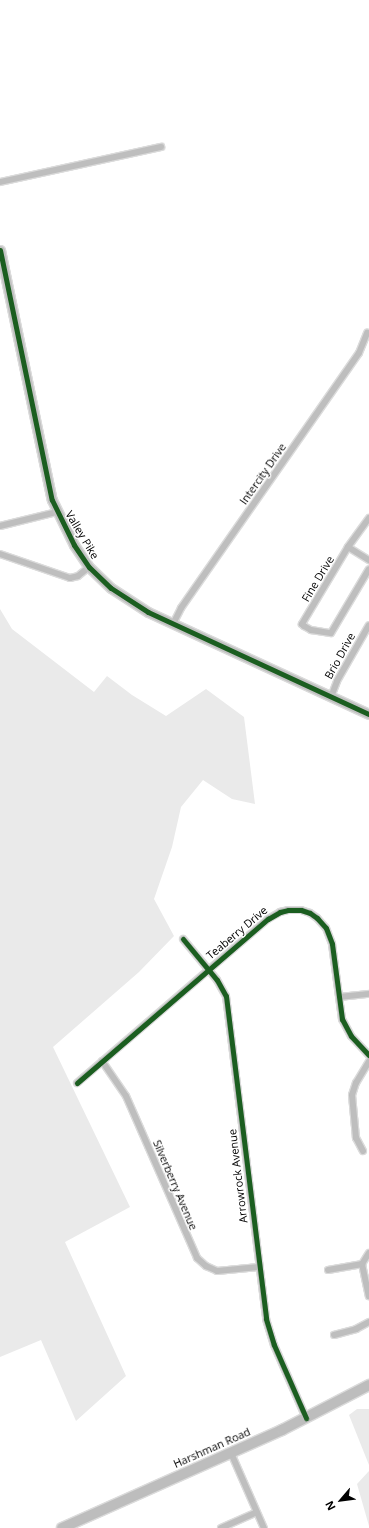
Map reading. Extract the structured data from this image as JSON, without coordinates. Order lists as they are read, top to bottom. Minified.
{"streets":{"main road":["Harshman Road"],"street":["Intercity Drive","Valley Pike","Fine Drive","Brio Drive","Teaberry Drive","Arrowrock Avenue","Silverberry Avenue"]},"crossings":[["Intercity Drive","Valley Pike"],["Valley Pike","Brio Drive"],["Teaberry Drive","Arrowrock Avenue"],["Teaberry Drive","Silverberry Avenue"],["Arrowrock Avenue","Silverberry Avenue"],["Arrowrock Avenue","Harshman Road"]],"north":"bottom left"}
